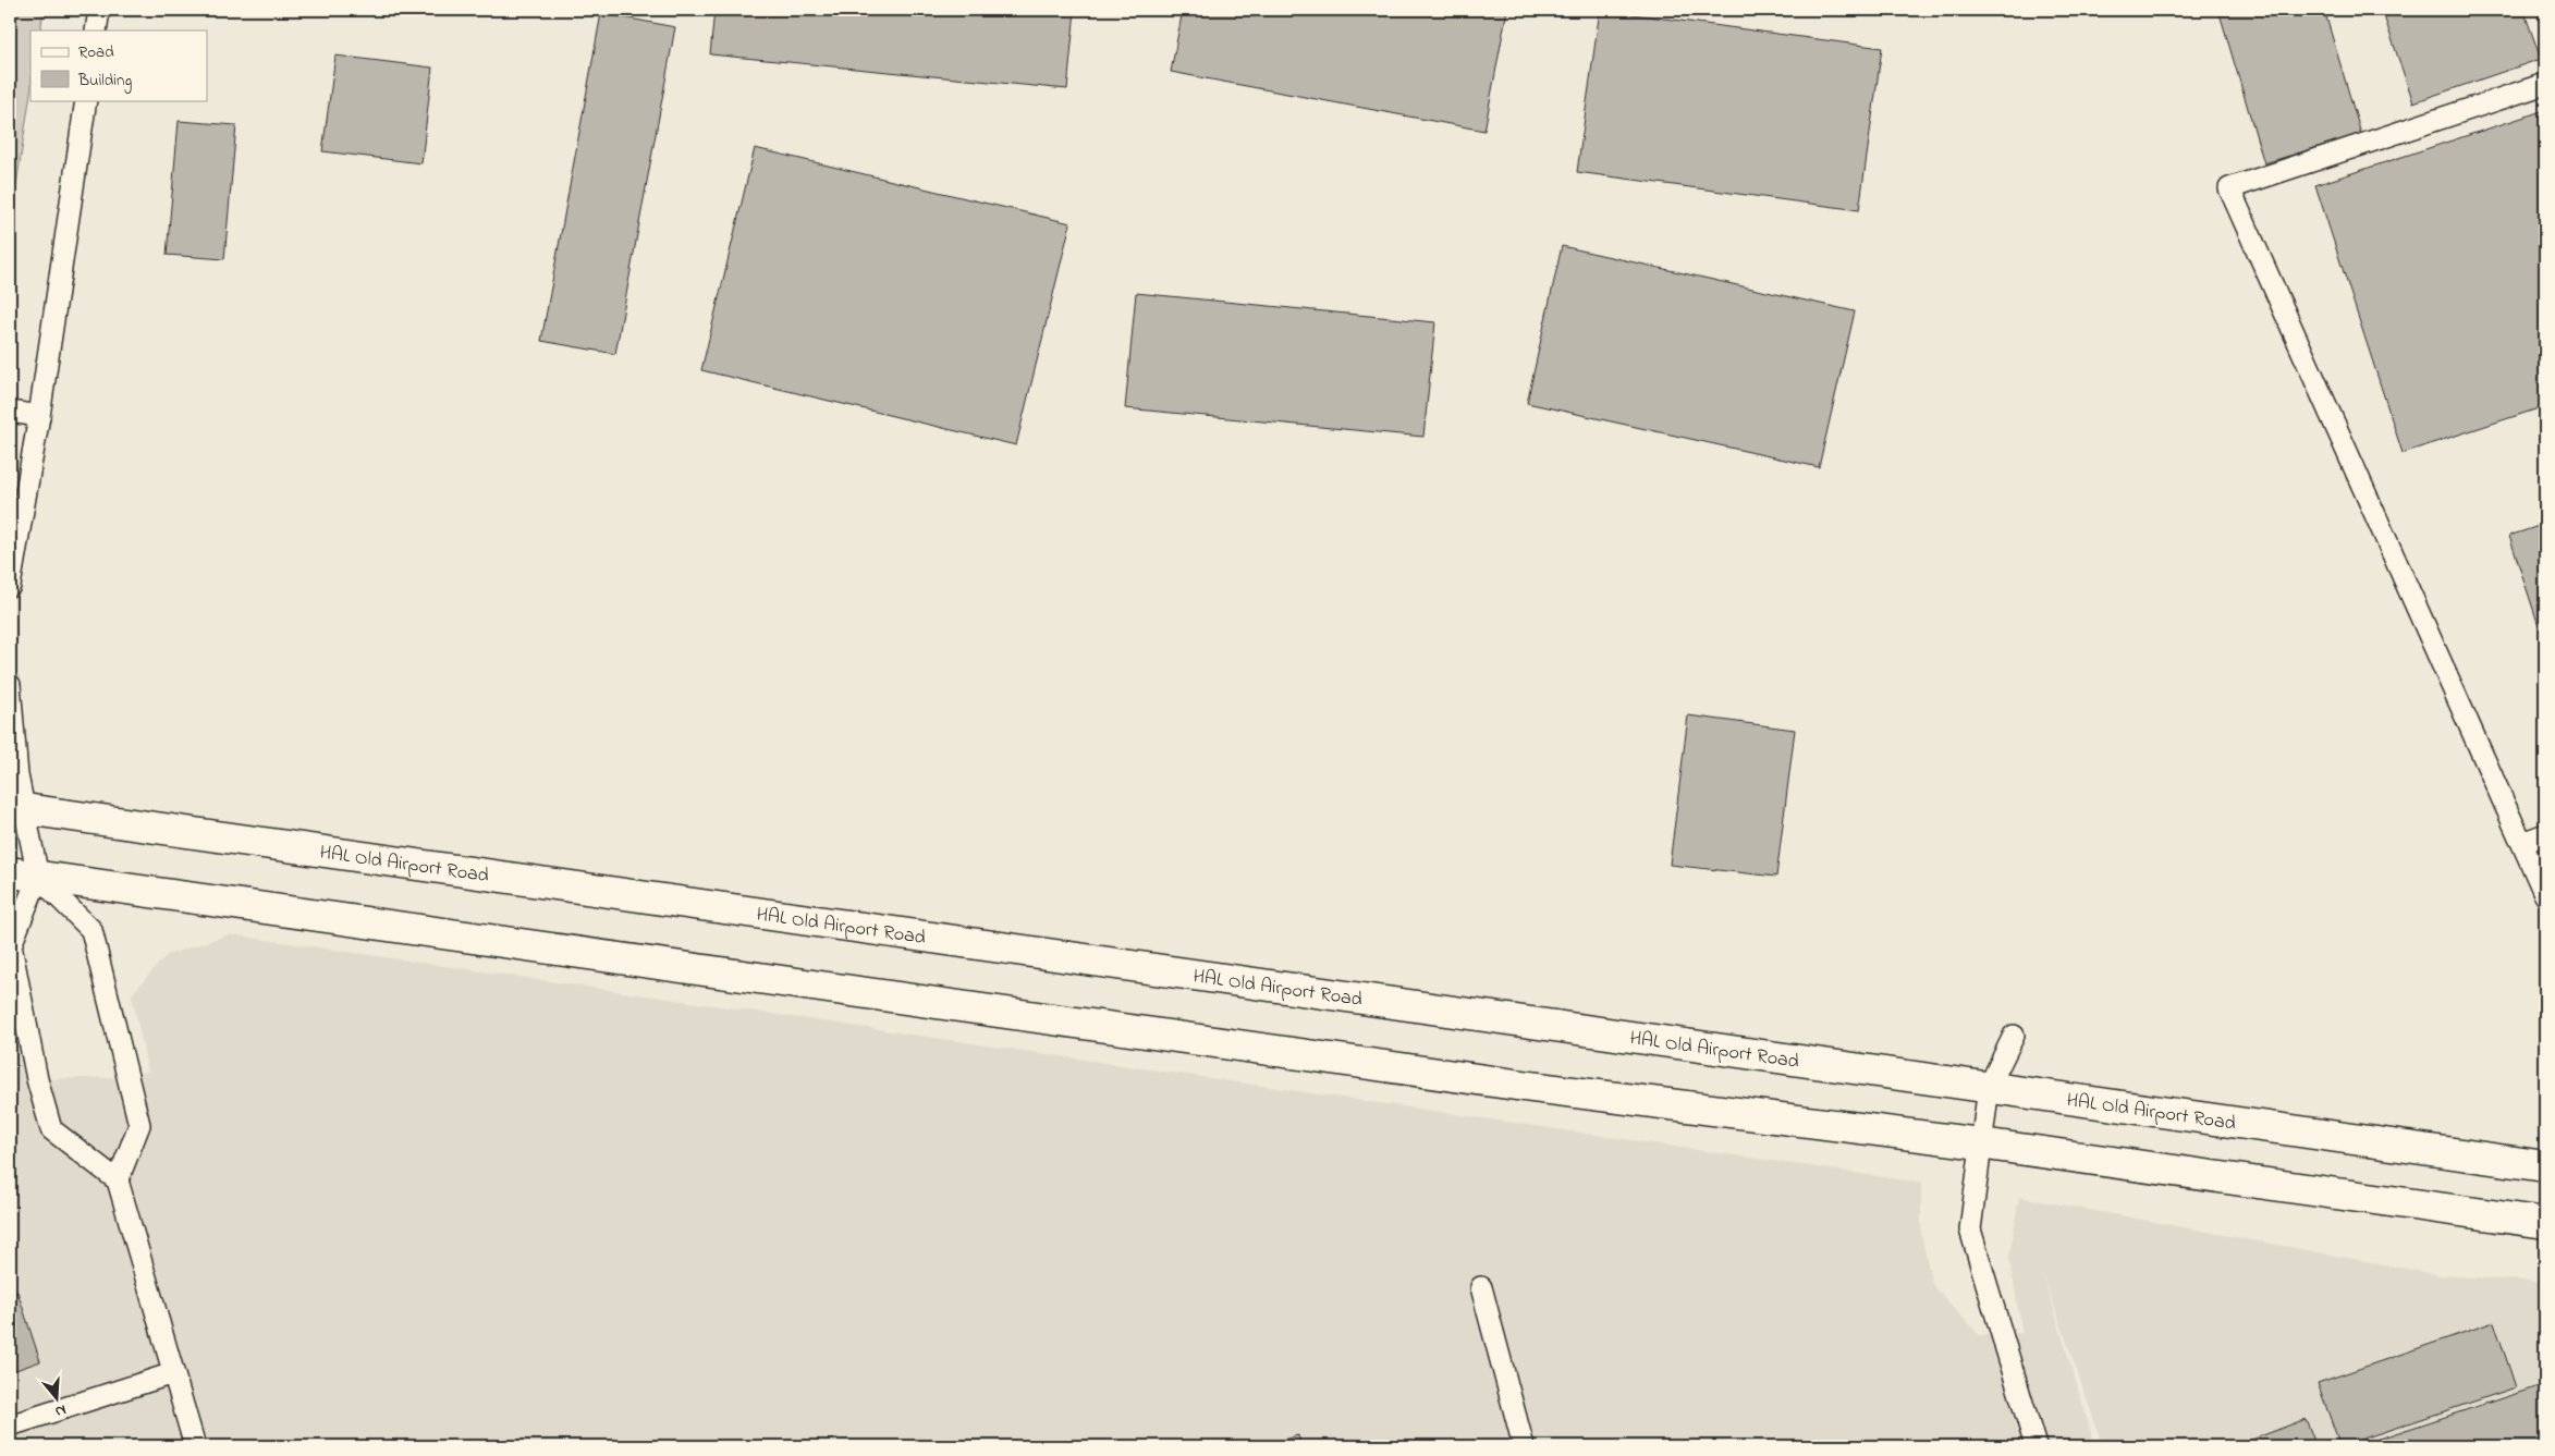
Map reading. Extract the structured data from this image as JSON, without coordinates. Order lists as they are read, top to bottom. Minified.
{"streets":{"main road":["HAL Old Airport Road"]},"legend":["Road","Building"],"north":"bottom"}
